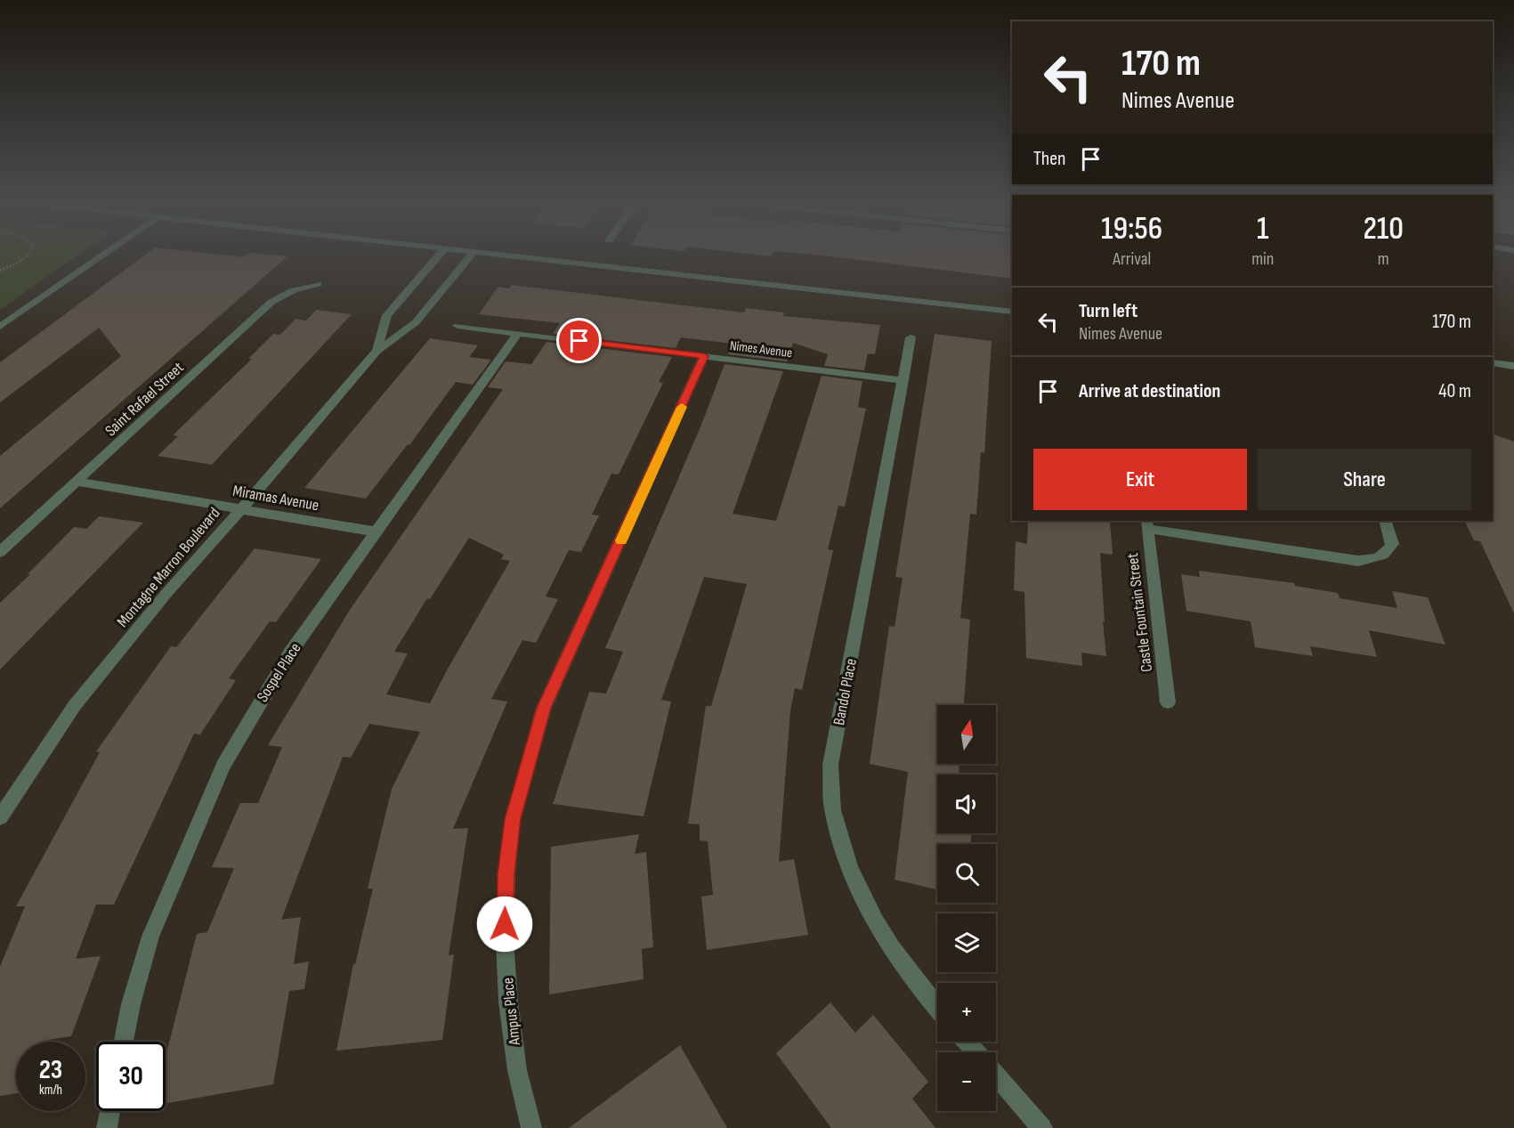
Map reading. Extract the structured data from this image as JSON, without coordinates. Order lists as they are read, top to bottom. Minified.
{"streets":{"street":["Nimes Avenue","Saint Rafael Street","Miramas Avenue","Montagne Marron Boulevard","Castle Fountain Street","Sospel Place","Bandol Place","Ampus Place"]},"crossings":[["Nimes Avenue","Sospel Place"],["Nimes Avenue","Bandol Place"],["Nimes Avenue","Ampus Place"],["Saint Rafael Street","Miramas Avenue"],["Miramas Avenue","Montagne Marron Boulevard"],["Miramas Avenue","Sospel Place"]],"north":"top","page":{"turn":["170 m","Nimes Avenue"],"then":"Then","eta":["19:56","Arrival","1","min","210","m"],"list":[{"name":"Turn left","note":"Nimes Avenue","value":"170 m"},{"name":"Arrive at destination","value":"40 m"}],"buttons":["Exit","Share"],"map_buttons":["+","−"],"speed":"23 km/h","limit":"30"}}
